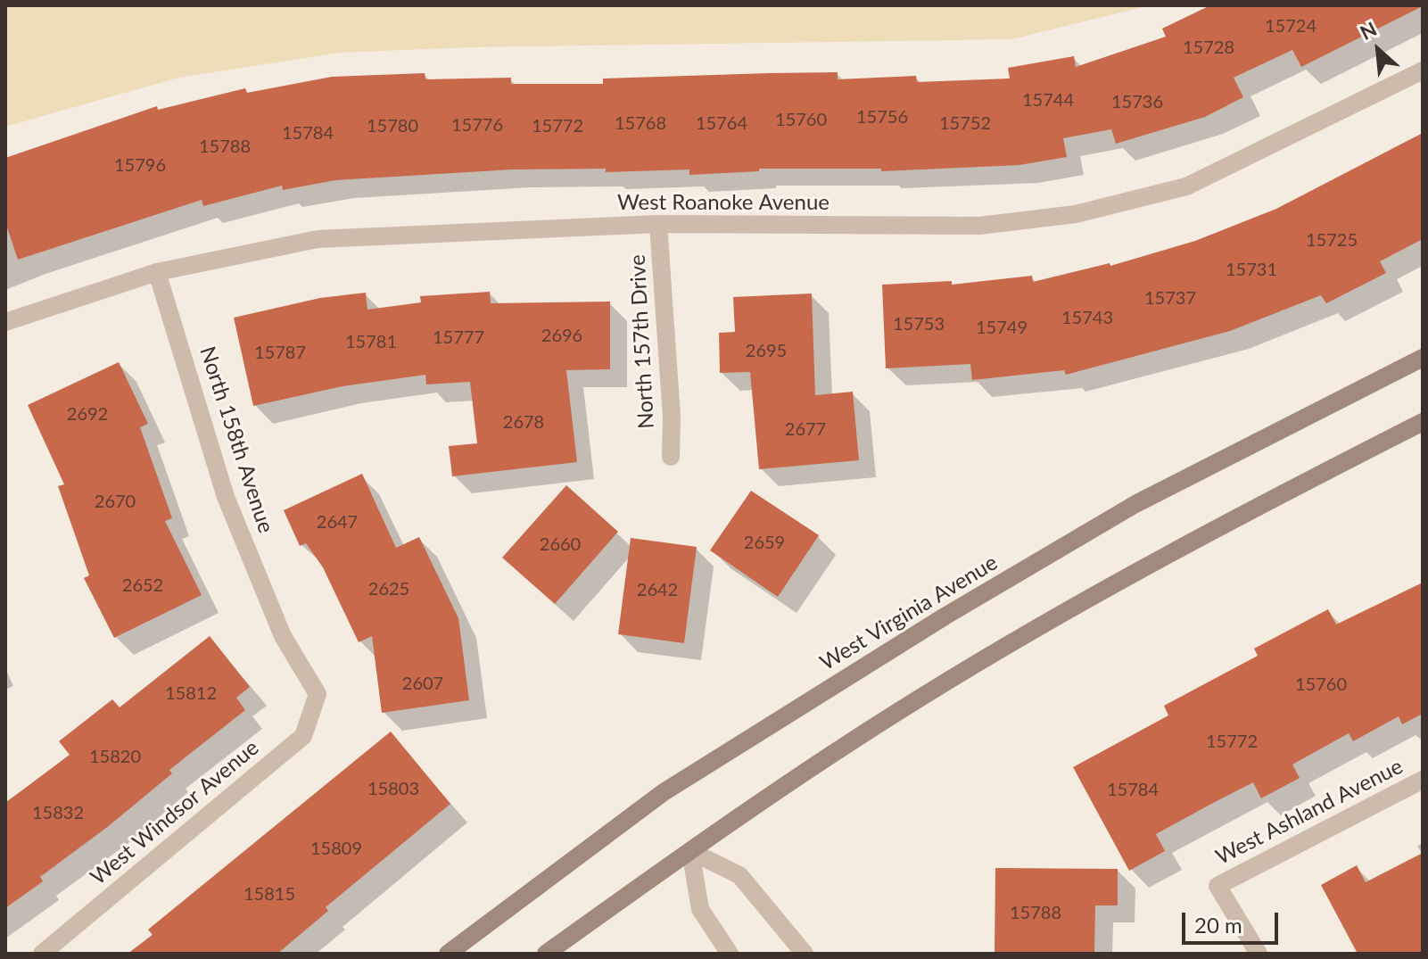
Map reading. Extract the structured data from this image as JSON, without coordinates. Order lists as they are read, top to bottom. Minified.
{"streets":{"main road":["West Virginia Avenue"],"street":["West Roanoke Avenue","North 157th Drive","North 158th Avenue","West Ashland Avenue","West Windsor Avenue"]},"crossings":[["West Roanoke Avenue","North 157th Drive"],["West Roanoke Avenue","North 158th Avenue"],["North 158th Avenue","West Windsor Avenue"]],"house_numbers":["15724","15728","15744","15736","15756","15760","15768","15764","15752","15776","15780","15772","15784","15788","15796","15725","15731","15737","15743","15753","15749","2696","15777","15781","2695","15787","2692","2678","2677","2670","2647","2659","2660","2652","2625","2642","2607","15760","15812","15772","15820","15803","15784","15832","15809","15815","15788"],"scale_bar":"20 m","north":"top left"}
